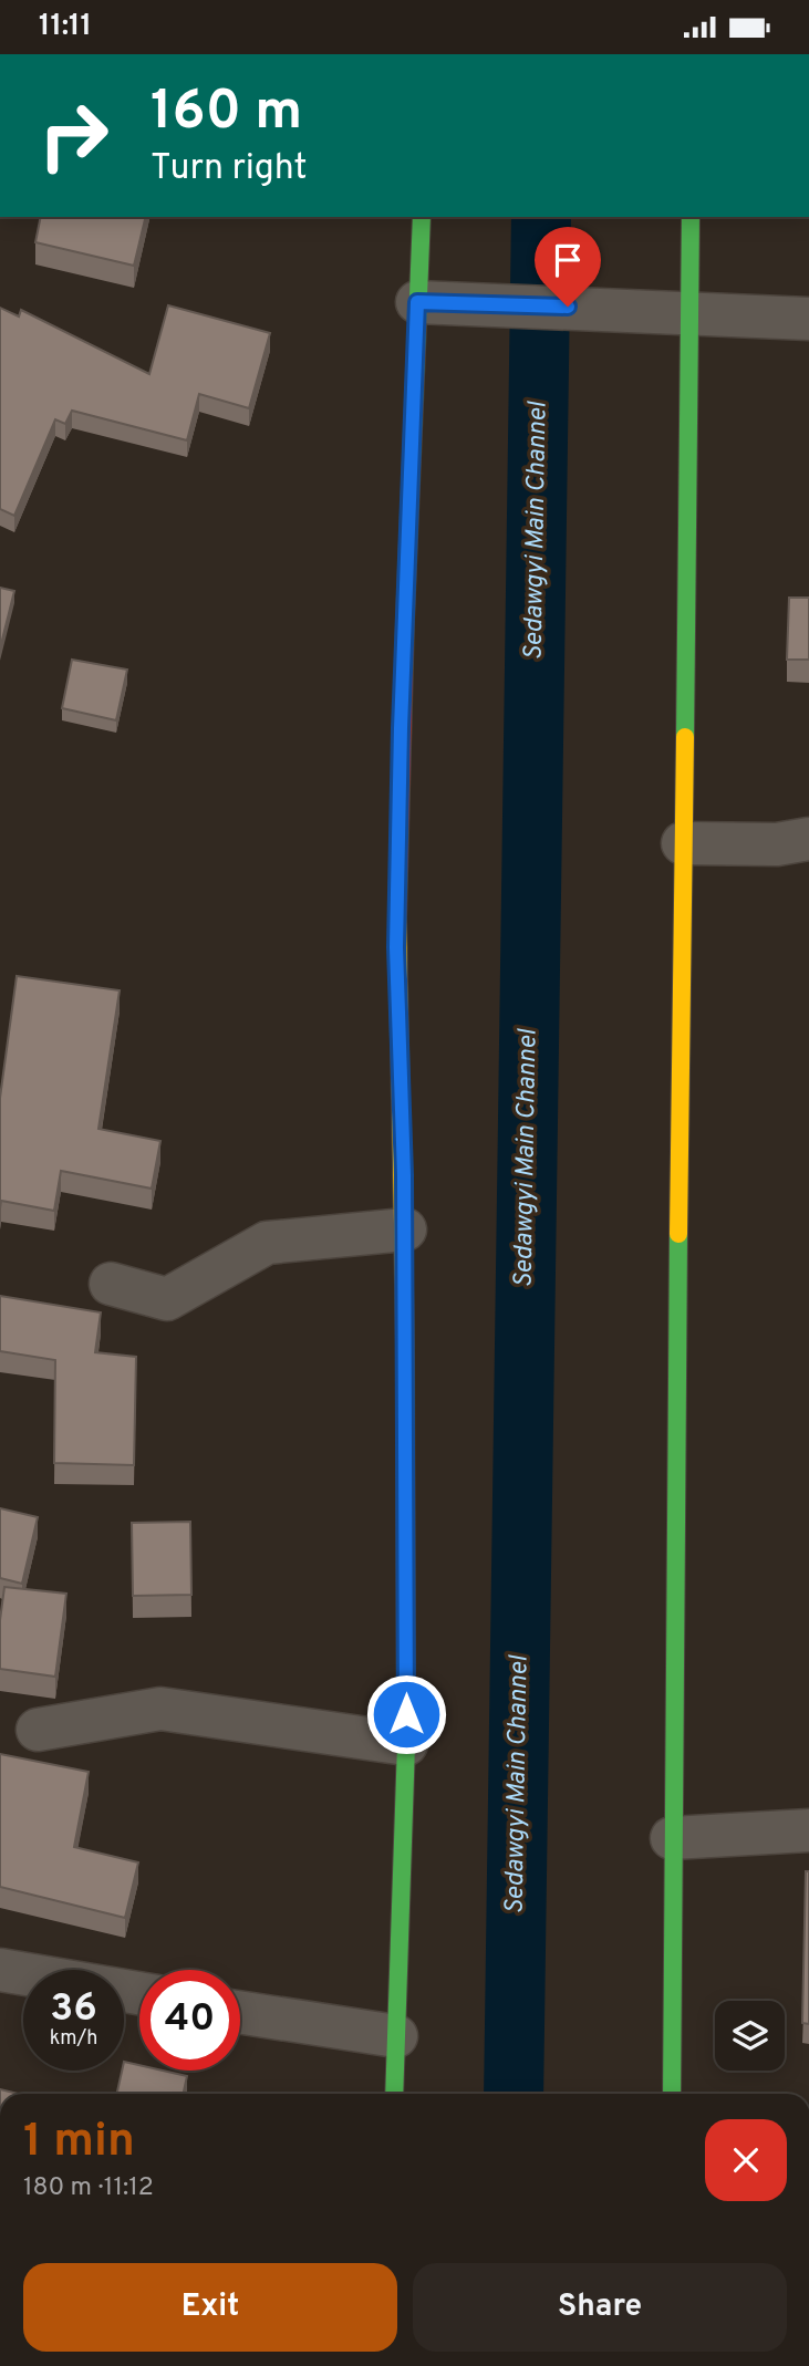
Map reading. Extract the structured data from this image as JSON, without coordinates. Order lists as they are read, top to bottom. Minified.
{"water":["Sedawgyi Main Channel"],"page":{"status":"11:11","turn":["160 m","Turn right"],"speed":"36 km/h","limit":"40","heading":["1 min","180 m · 11:12"],"buttons":["Exit","Share"]}}
